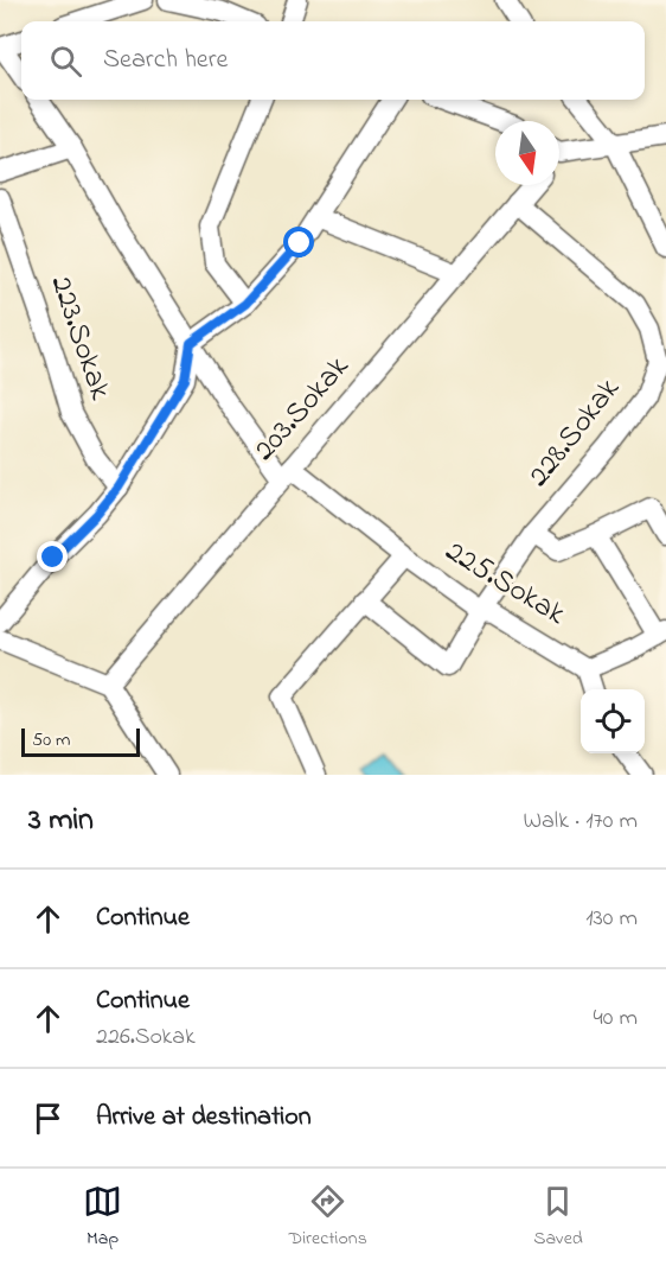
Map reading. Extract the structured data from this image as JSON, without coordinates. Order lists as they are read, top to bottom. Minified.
{"streets":{"street":["223.Sokak","203.Sokak","228.Sokak","225.Sokak"]},"crossings":[["203.Sokak","228.Sokak"],["203.Sokak","225.Sokak"],["228.Sokak","225.Sokak"]],"scale_bar":"50 m","north":"bottom","page":{"search":"Search here","scale":"50 m","heading":["3 min","Walk · 170 m"],"list":[["Continue","130 m"],["Continue","226.Sokak","40 m"],"Arrive at destination"],"nav":["Map","Directions","Saved"]}}
